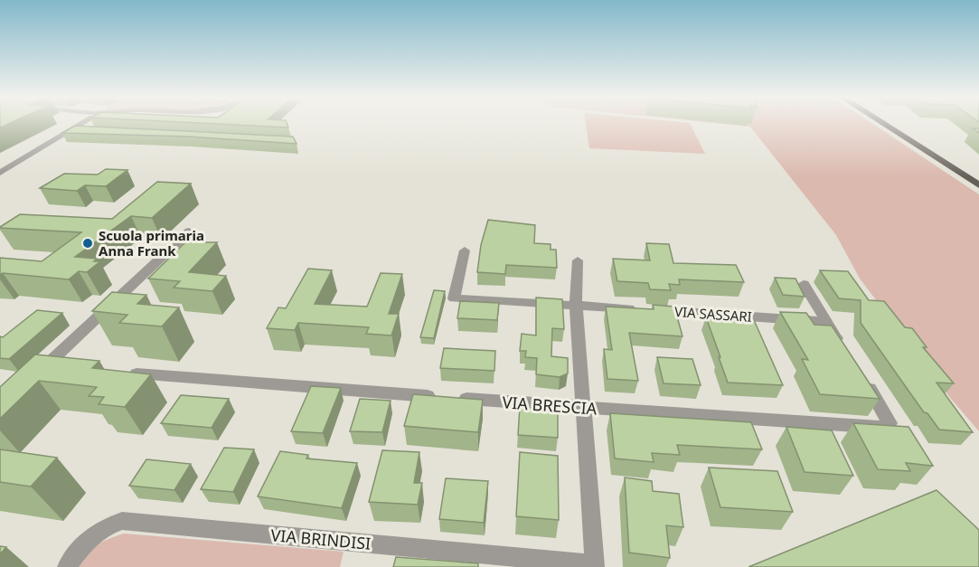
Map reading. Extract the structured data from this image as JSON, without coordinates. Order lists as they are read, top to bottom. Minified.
{"streets":{"street":["VIA SASSARI","VIA BRESCIA","VIA BRINDISI"]},"places":["Scuola primaria Anna Frank"]}
